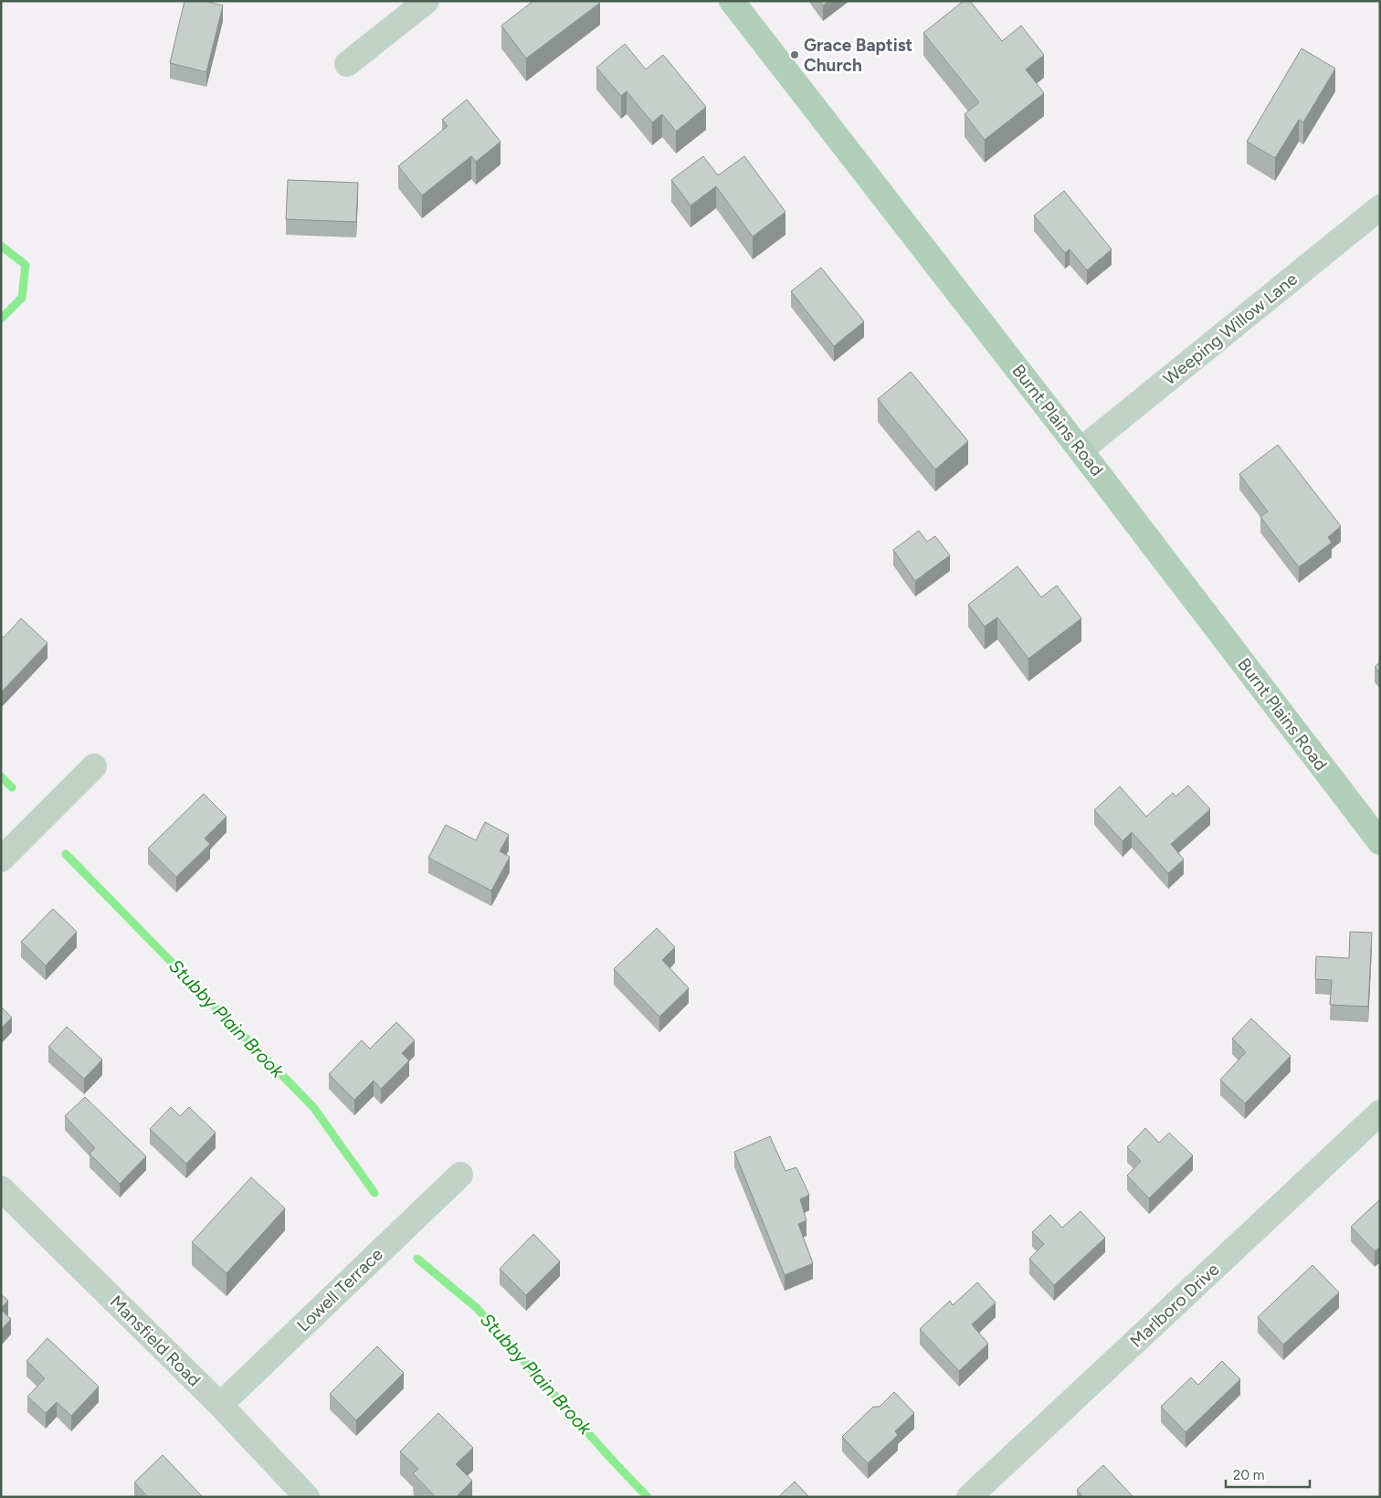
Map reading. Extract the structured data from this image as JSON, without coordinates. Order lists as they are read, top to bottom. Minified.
{"streets":{"main road":["Burnt Plains Road"],"street":["Weeping Willow Lane","Lowell Terrace","Marlboro Drive","Mansfield Road"]},"crossings":[["Weeping Willow Lane","Burnt Plains Road"],["Lowell Terrace","Mansfield Road"]],"water":["Stubby Plain Brook"],"places":["Grace Baptist Church"],"scale_bar":"20 m"}
